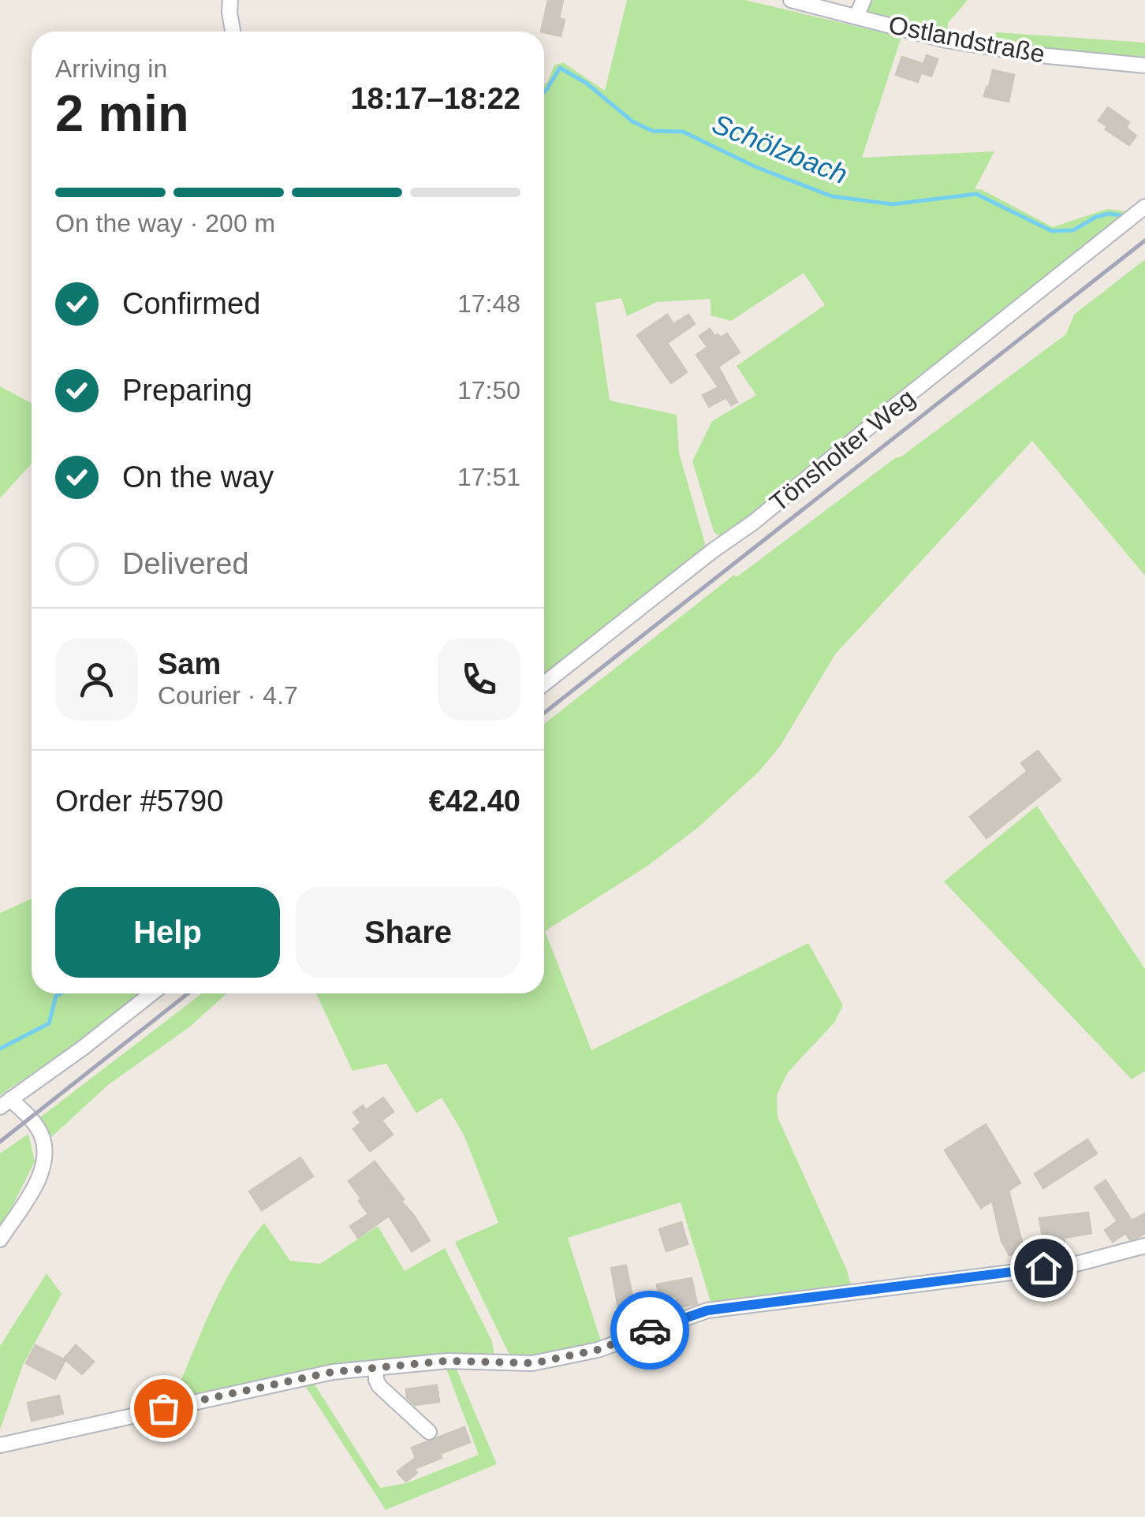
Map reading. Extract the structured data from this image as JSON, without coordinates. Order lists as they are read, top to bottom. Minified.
{"streets":{"street":["Ostlandstraße","Tönsholter Weg"]},"water":["Schölzbach"],"page":{"heading":["2 min","Arriving in","18:17–18:22"],"panel":["Sam","Courier · 4.7","Order #5790","€42.40"],"bar":"On the way · 200 m","list":[["Confirmed","17:48"],["Preparing","17:50"],["On the way","17:51"],"Delivered"],"buttons":["Help","Share"]}}
